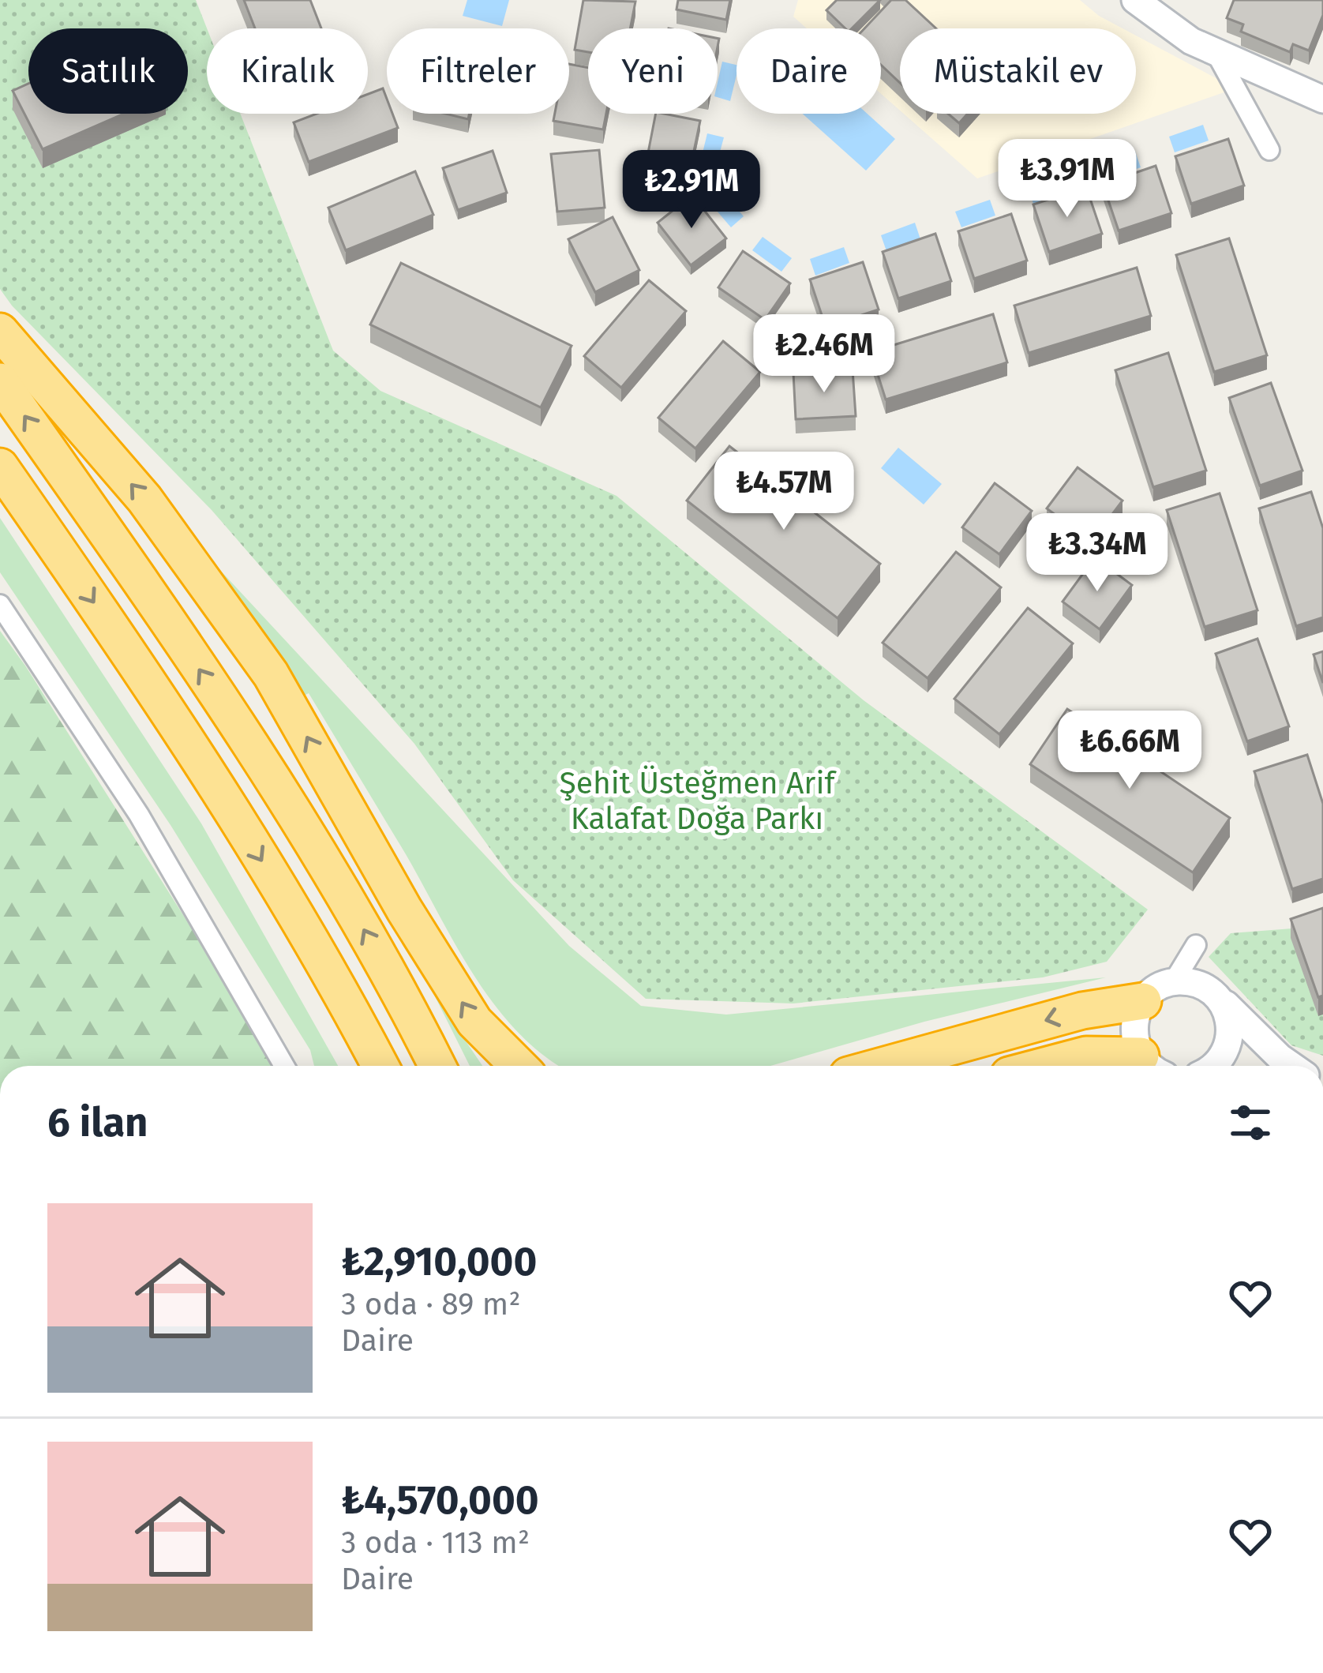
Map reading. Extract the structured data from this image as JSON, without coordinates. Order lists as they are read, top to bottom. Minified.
{"parks":["Şehit Üsteğmen Arif Kalafat Doğa Parkı"],"page":{"chip":["Satılık","Kiralık","Filtreler","Yeni","Daire","Müstakil ev"],"price":["₺3.91M","₺2.91M","₺2.46M","₺4.57M","₺3.34M","₺6.66M"],"heading":"6 ilan","list":[{"name":"₺2,910,000","note":"3 oda · 89 m² · Daire"},{"name":"₺4,570,000","note":"3 oda · 113 m² · Daire"}]}}
